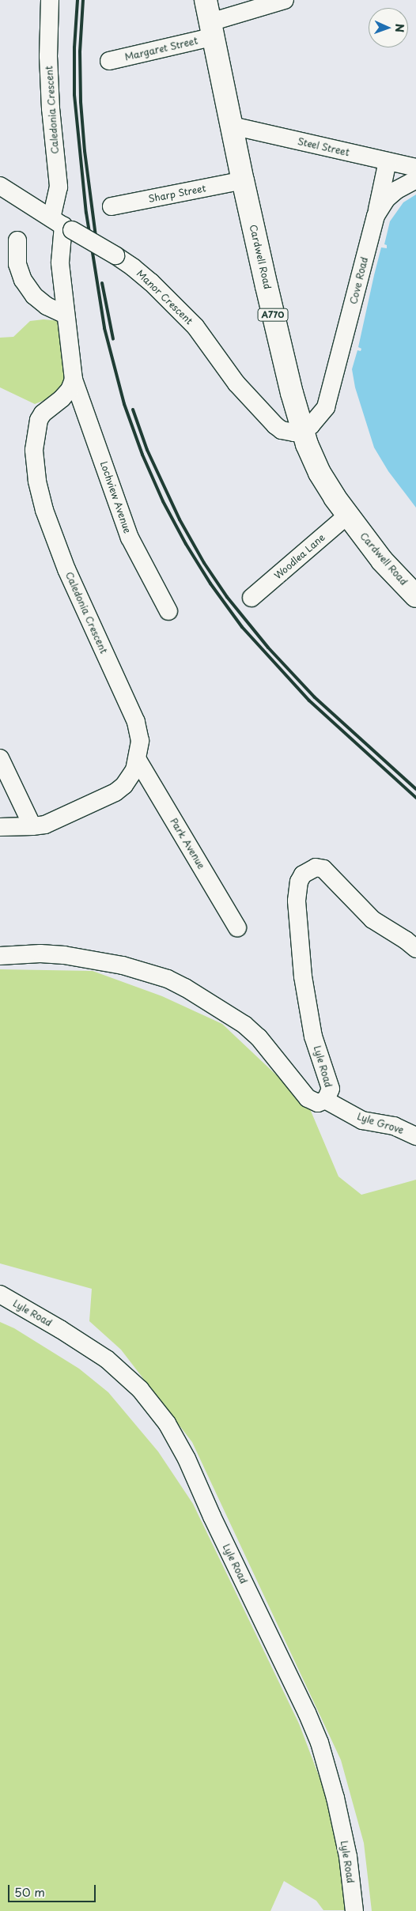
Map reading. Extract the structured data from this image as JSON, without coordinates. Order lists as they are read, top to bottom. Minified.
{"streets":{"main road":["Cardwell Road","A770"],"street":["Margaret Street","Caledonia Crescent","Steel Street","Sharp Street","Cove Road","Manor Crescent","Lochview Avenue","Woodlea Lane","Park Avenue","Lyle Road","Lyle Grove"]},"crossings":[["Margaret Street","Cardwell Road"],["Caledonia Crescent","Manor Crescent"],["Caledonia Crescent","Lochview Avenue"],["Caledonia Crescent","Park Avenue"],["Steel Street","Cardwell Road"],["Sharp Street","Cardwell Road"],["Cardwell Road","Cove Road"],["Cardwell Road","Manor Crescent"],["Cardwell Road","Woodlea Lane"],["Cove Road","Manor Crescent"],["Lyle Road","Lyle Grove"]],"scale_bar":"50 m","north":"right"}
